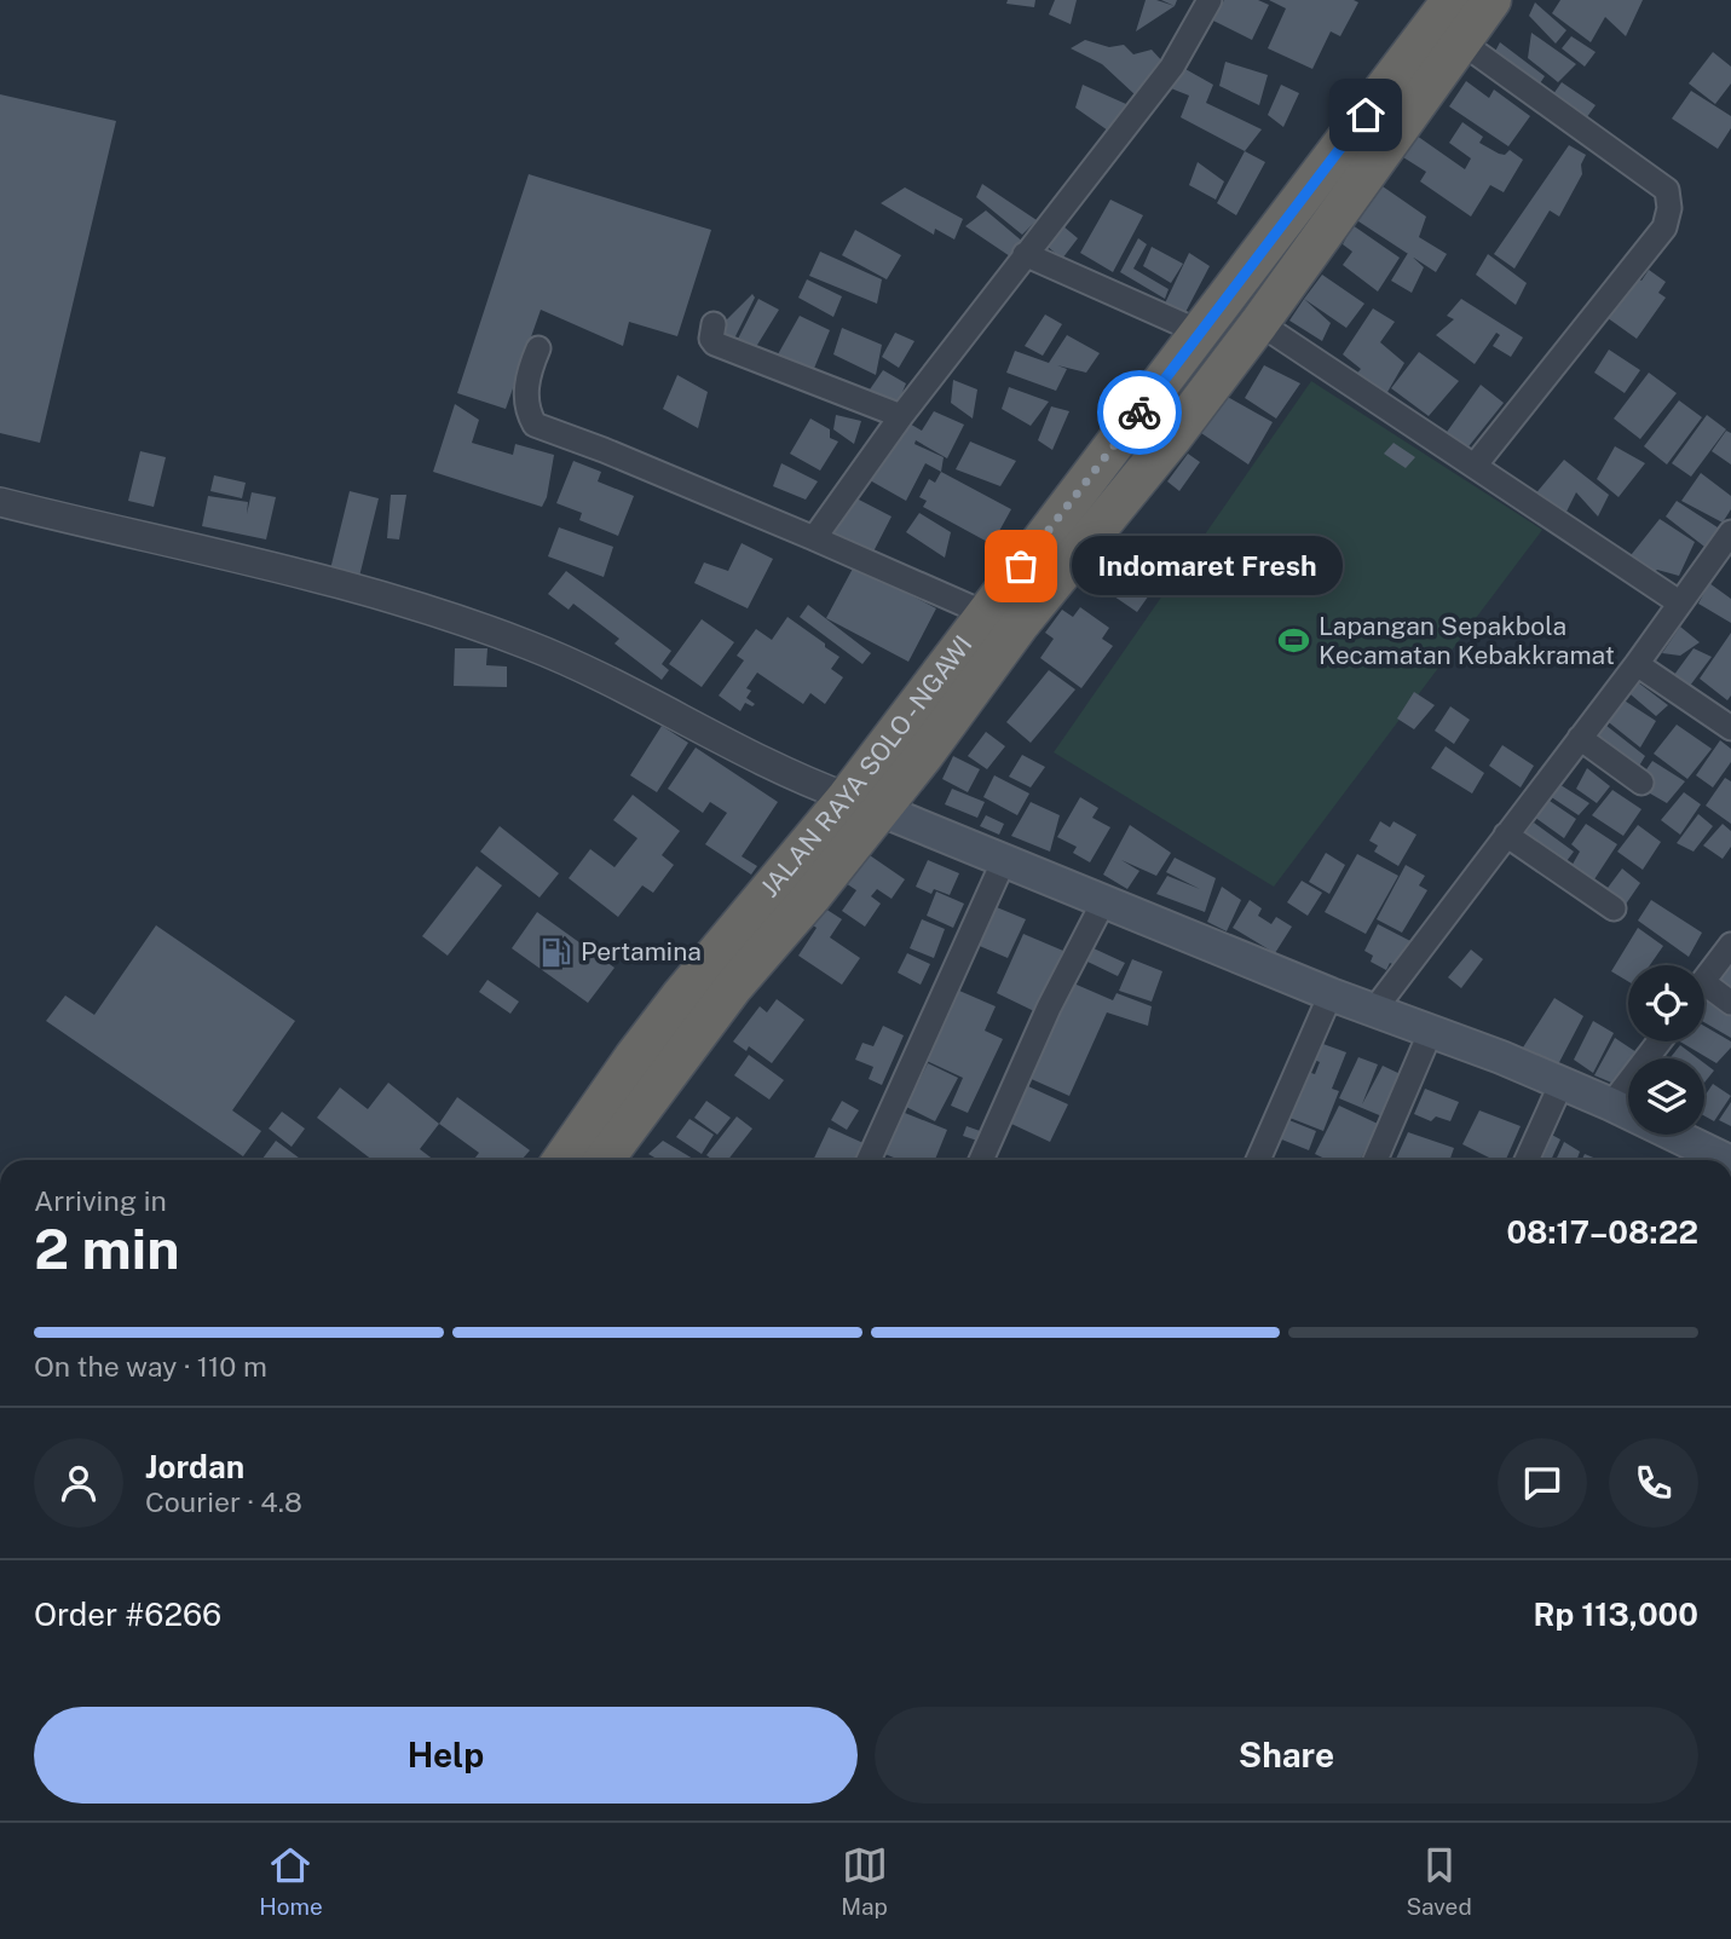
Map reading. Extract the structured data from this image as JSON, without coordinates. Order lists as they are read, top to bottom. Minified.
{"streets":{"highway":["JALAN RAYA SOLO - NGAWI"]},"places":{"other":["Indomaret Fresh"],"sports":["Lapangan Sepakbola Kecamatan Kebakkramat"],"fuel station":["Pertamina"]},"page":{"bubble":"Indomaret Fresh","heading":["2 min","Arriving in","08:17–08:22"],"panel":["Jordan","Courier · 4.8","Order #6266","Rp 113,000"],"bar":"On the way · 110 m","buttons":["Help","Share"],"tabs":["Home","Map","Saved"]}}
